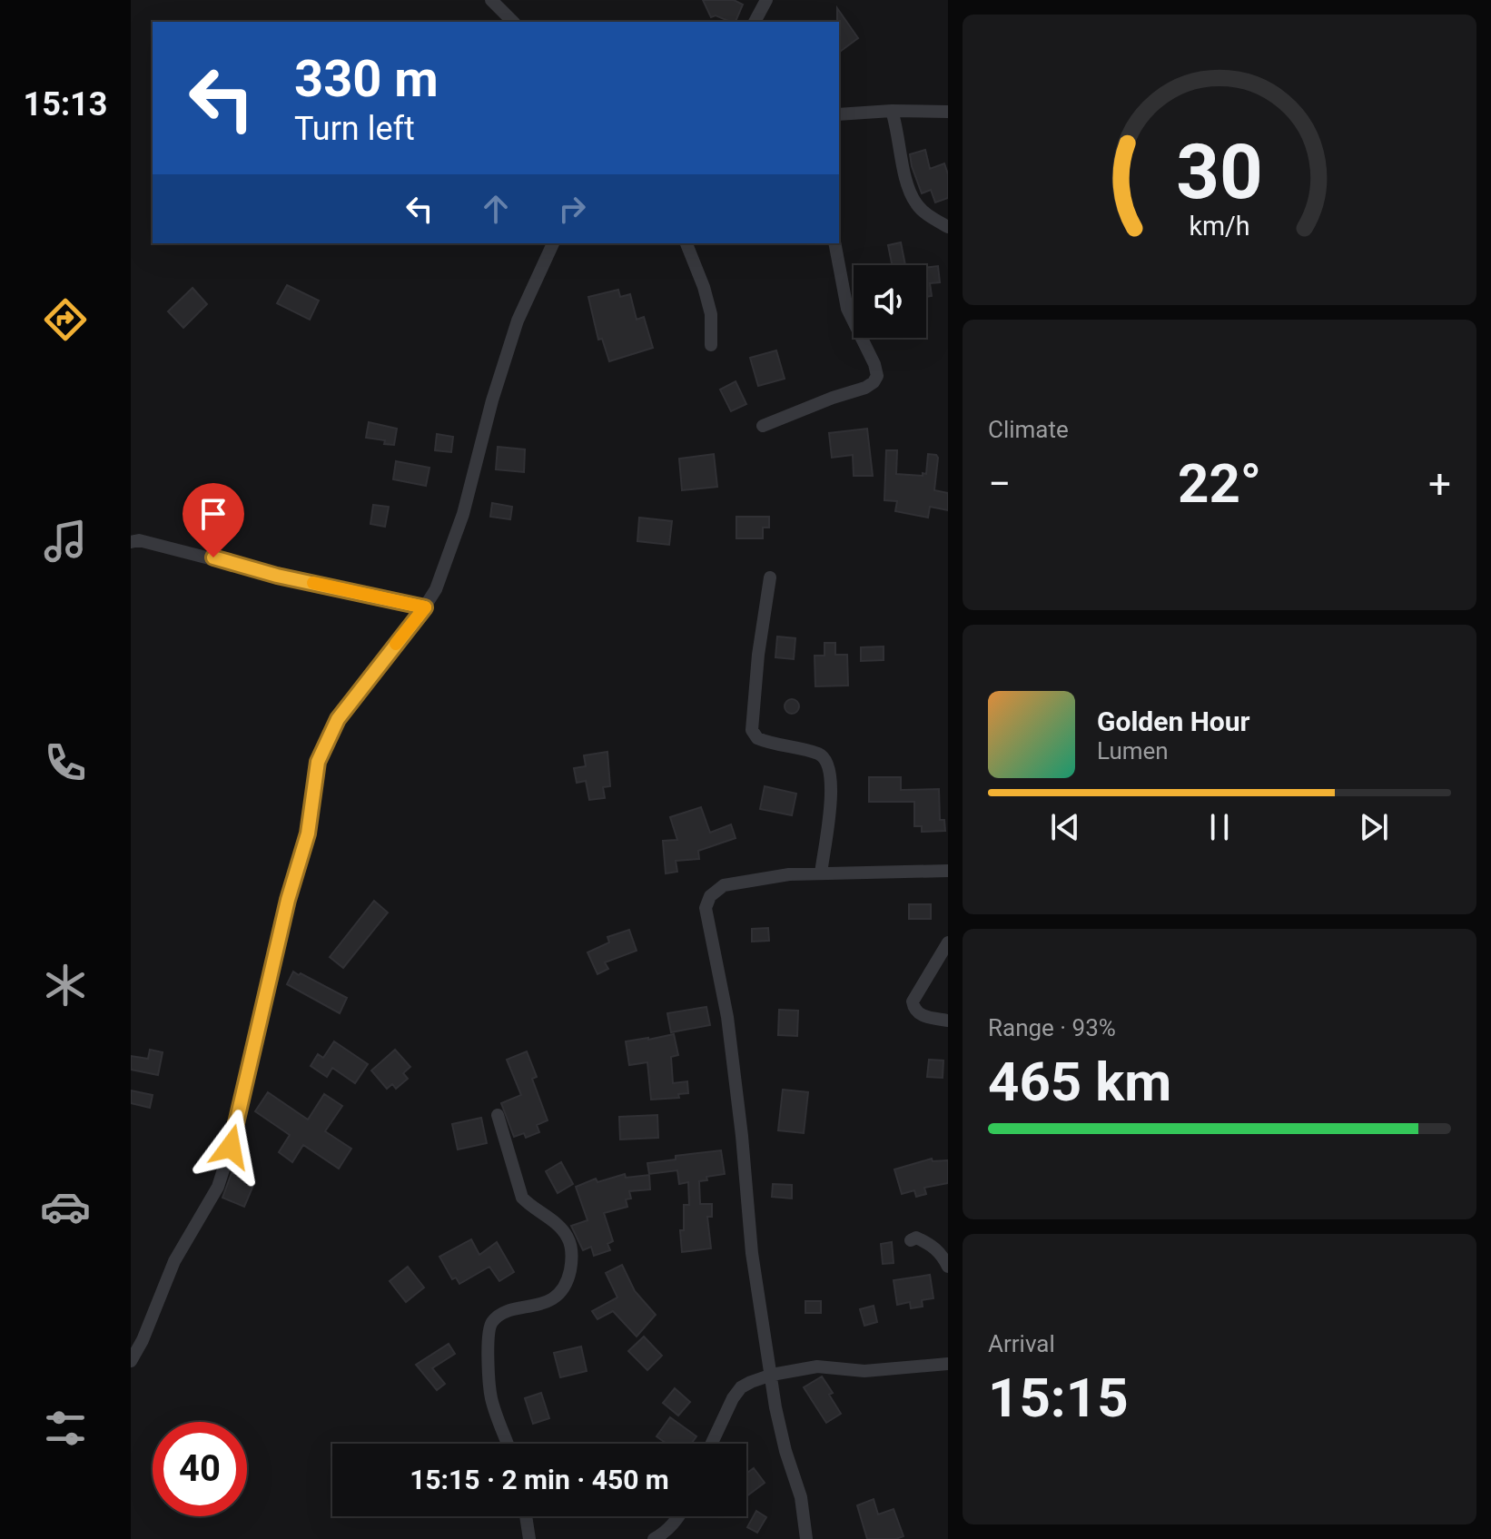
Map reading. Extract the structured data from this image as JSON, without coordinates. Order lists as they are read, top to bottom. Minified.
{"page":{"tabs":"15:13","turn":["330 m","Turn left"],"tile":["Climate",["Range · 93%","465 km"],["Arrival","15:15"]],"heat":["−","22°","+"],"song":["Golden Hour","Lumen"],"limit":"40","trip":"15:15 · 2 min · 450 m","gauge":["30","km/h"]}}
